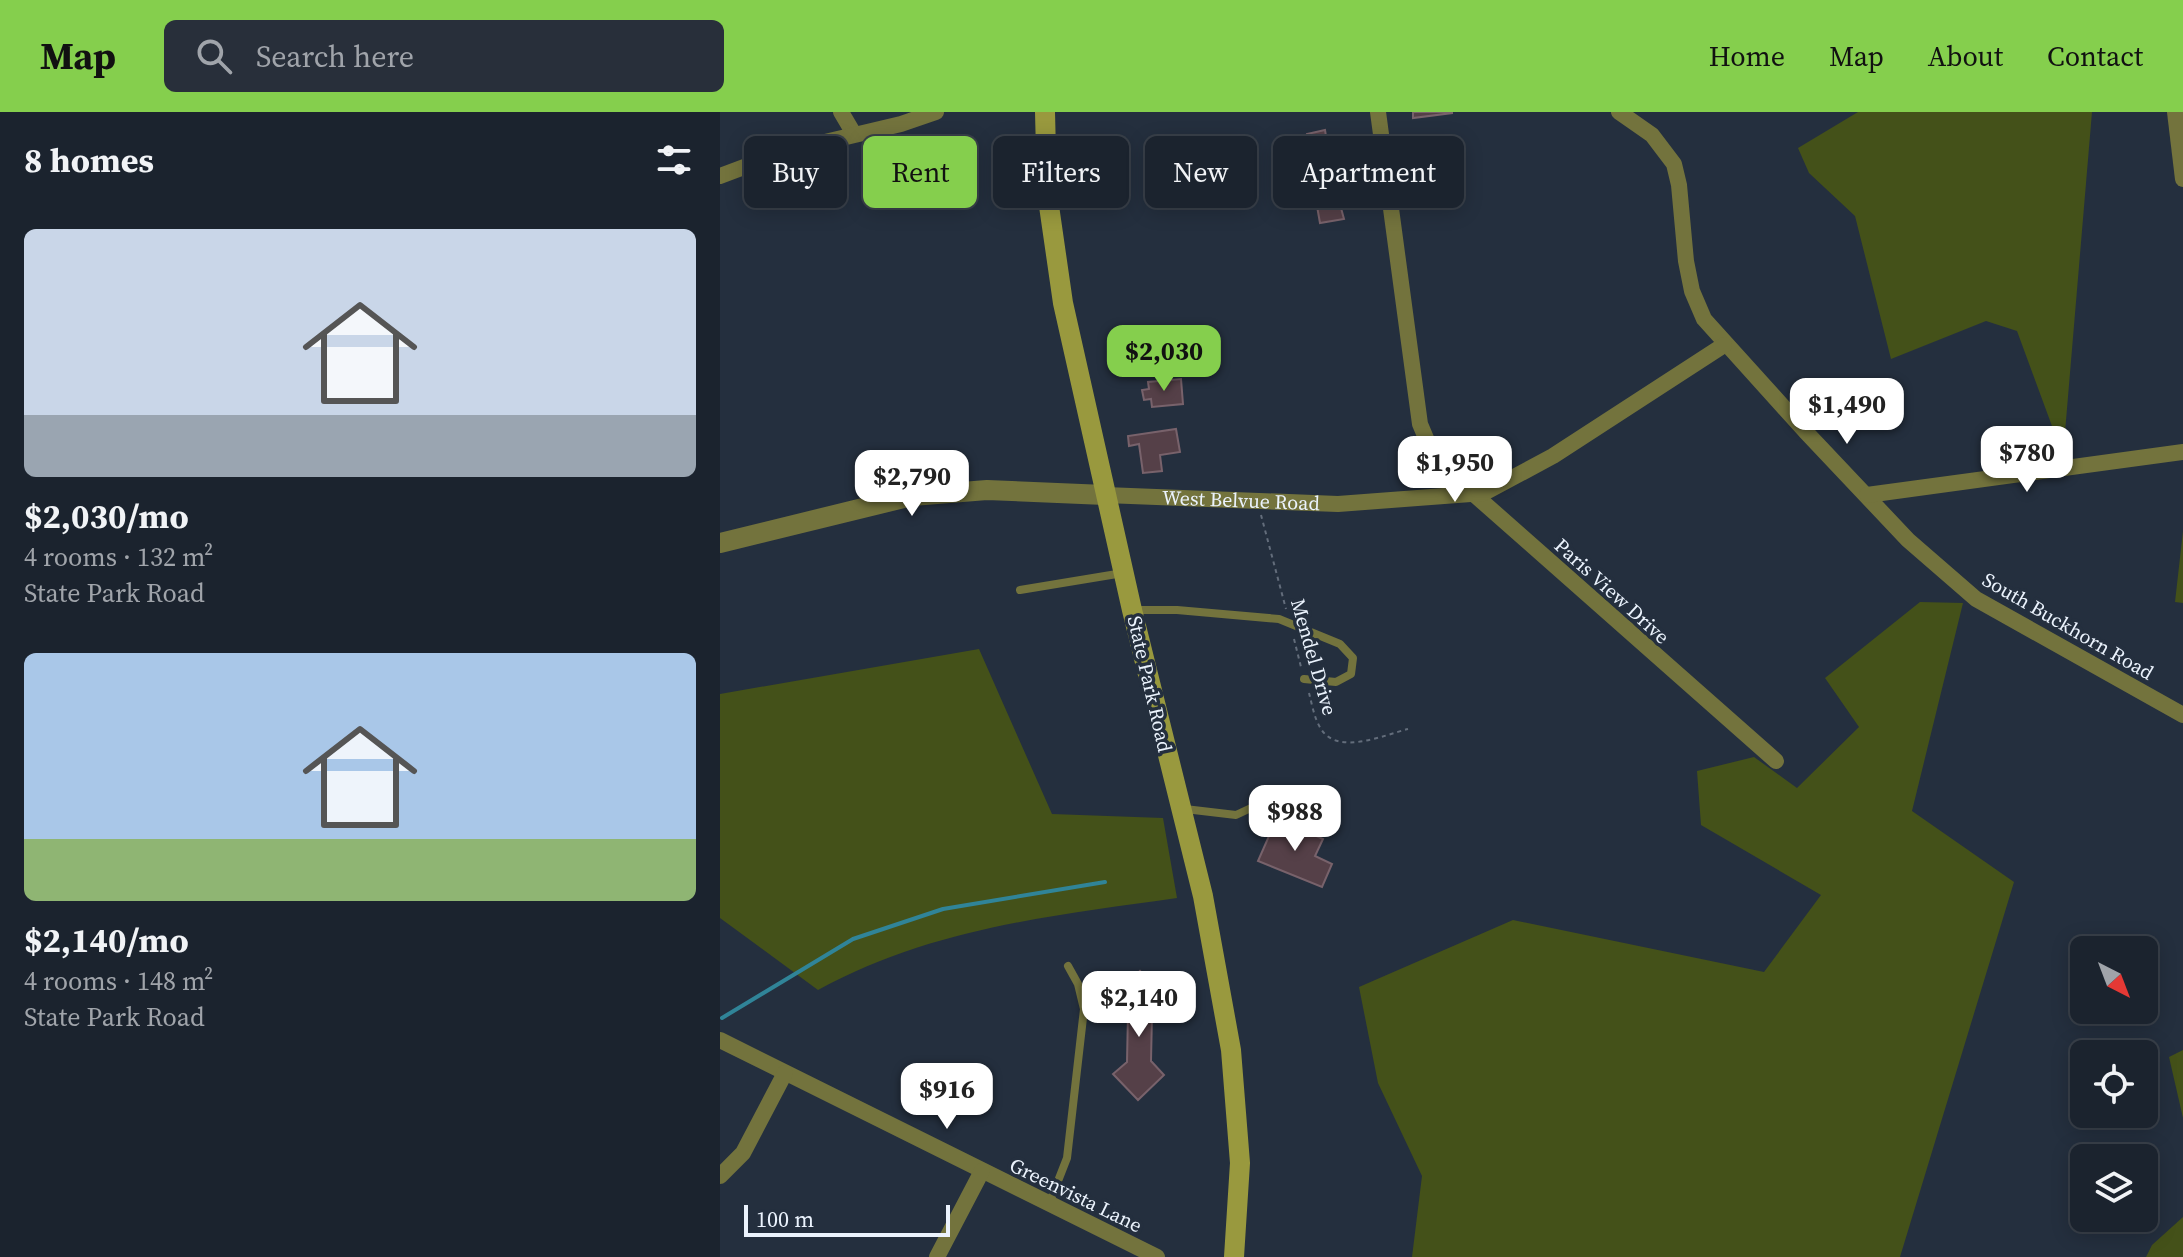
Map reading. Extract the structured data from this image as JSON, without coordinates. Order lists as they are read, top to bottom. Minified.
{"streets":{"main road":["State Park Road"],"street":["West Belvue Road","Paris View Drive","South Buckhorn Road","Greenvista Lane"],"path":["Mendel Drive"]},"crossings":[["West Belvue Road","Paris View Drive"],["West Belvue Road","South Buckhorn Road"],["West Belvue Road","Mendel Drive"],["West Belvue Road","State Park Road"]],"scale_bar":"100 m","north":"bottom right","page":{"header":"Map","search":"Search here","nav":["Home","Map","About","Contact"],"heading":"8 homes","chip":["Buy","Rent","Filters","New","Apartment"],"list":[{"name":"$2,030/mo","note":"4 rooms · 132 m² · State Park Road"},{"name":"$2,140/mo","note":"4 rooms · 148 m² · State Park Road"}],"price":["$2,030","$1,490","$780","$1,950","$2,790","$988","$2,140","$916"],"scale":"100 m"}}
